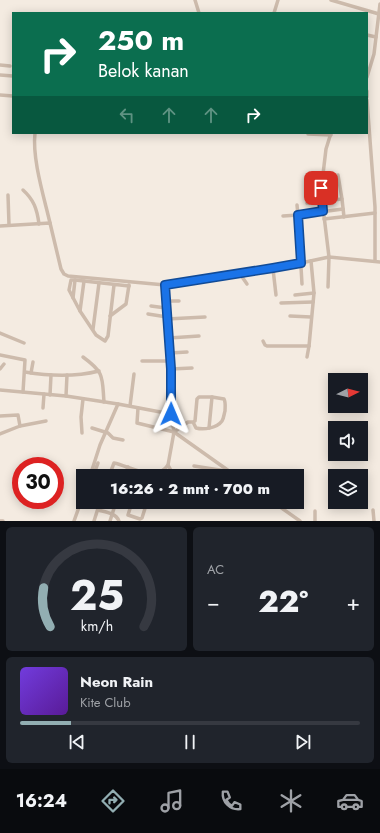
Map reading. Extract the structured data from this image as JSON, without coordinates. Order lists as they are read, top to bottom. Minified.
{"north":"right","page":{"turn":["250 m","Belok kanan"],"limit":"30","trip":"16:26 · 2 mnt · 700 m","tile":"AC","heat":["−","22°","+"],"song":["Neon Rain","Kite Club"],"tabs":"16:24","gauge":["25","km/h"]}}
